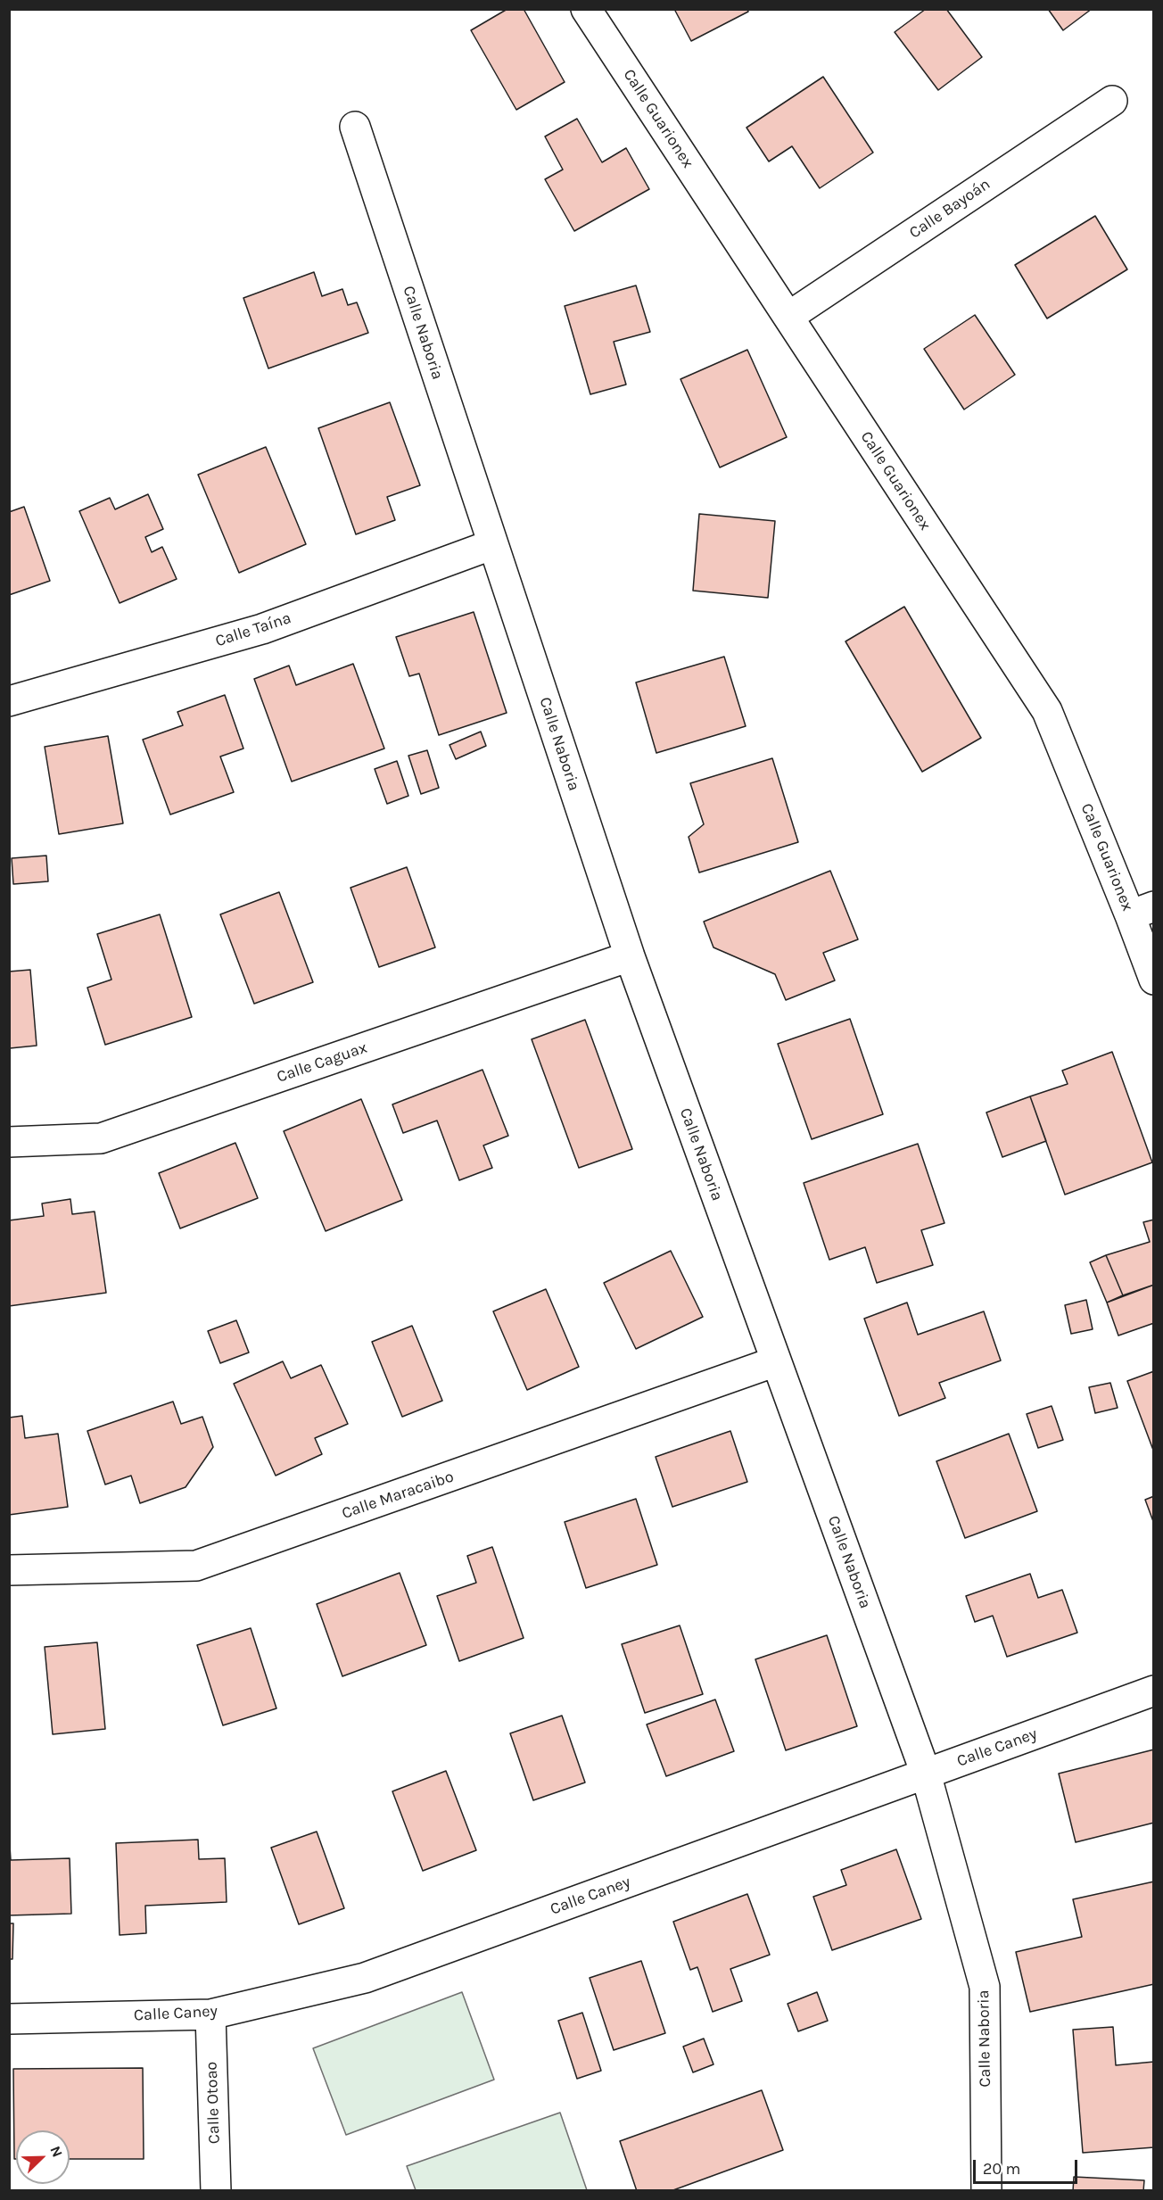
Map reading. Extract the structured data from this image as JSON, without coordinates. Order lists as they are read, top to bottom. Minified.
{"streets":{"street":["Calle Guarionex","Calle Bayoán","Calle Naboria","Calle Taína","Calle Caguax","Calle Maracaibo","Calle Caney","Calle Otoao"]},"crossings":[["Calle Guarionex","Calle Bayoán"],["Calle Naboria","Calle Taína"],["Calle Naboria","Calle Caguax"],["Calle Naboria","Calle Maracaibo"],["Calle Naboria","Calle Caney"],["Calle Caney","Calle Otoao"]],"scale_bar":"20 m","north":"top right"}
